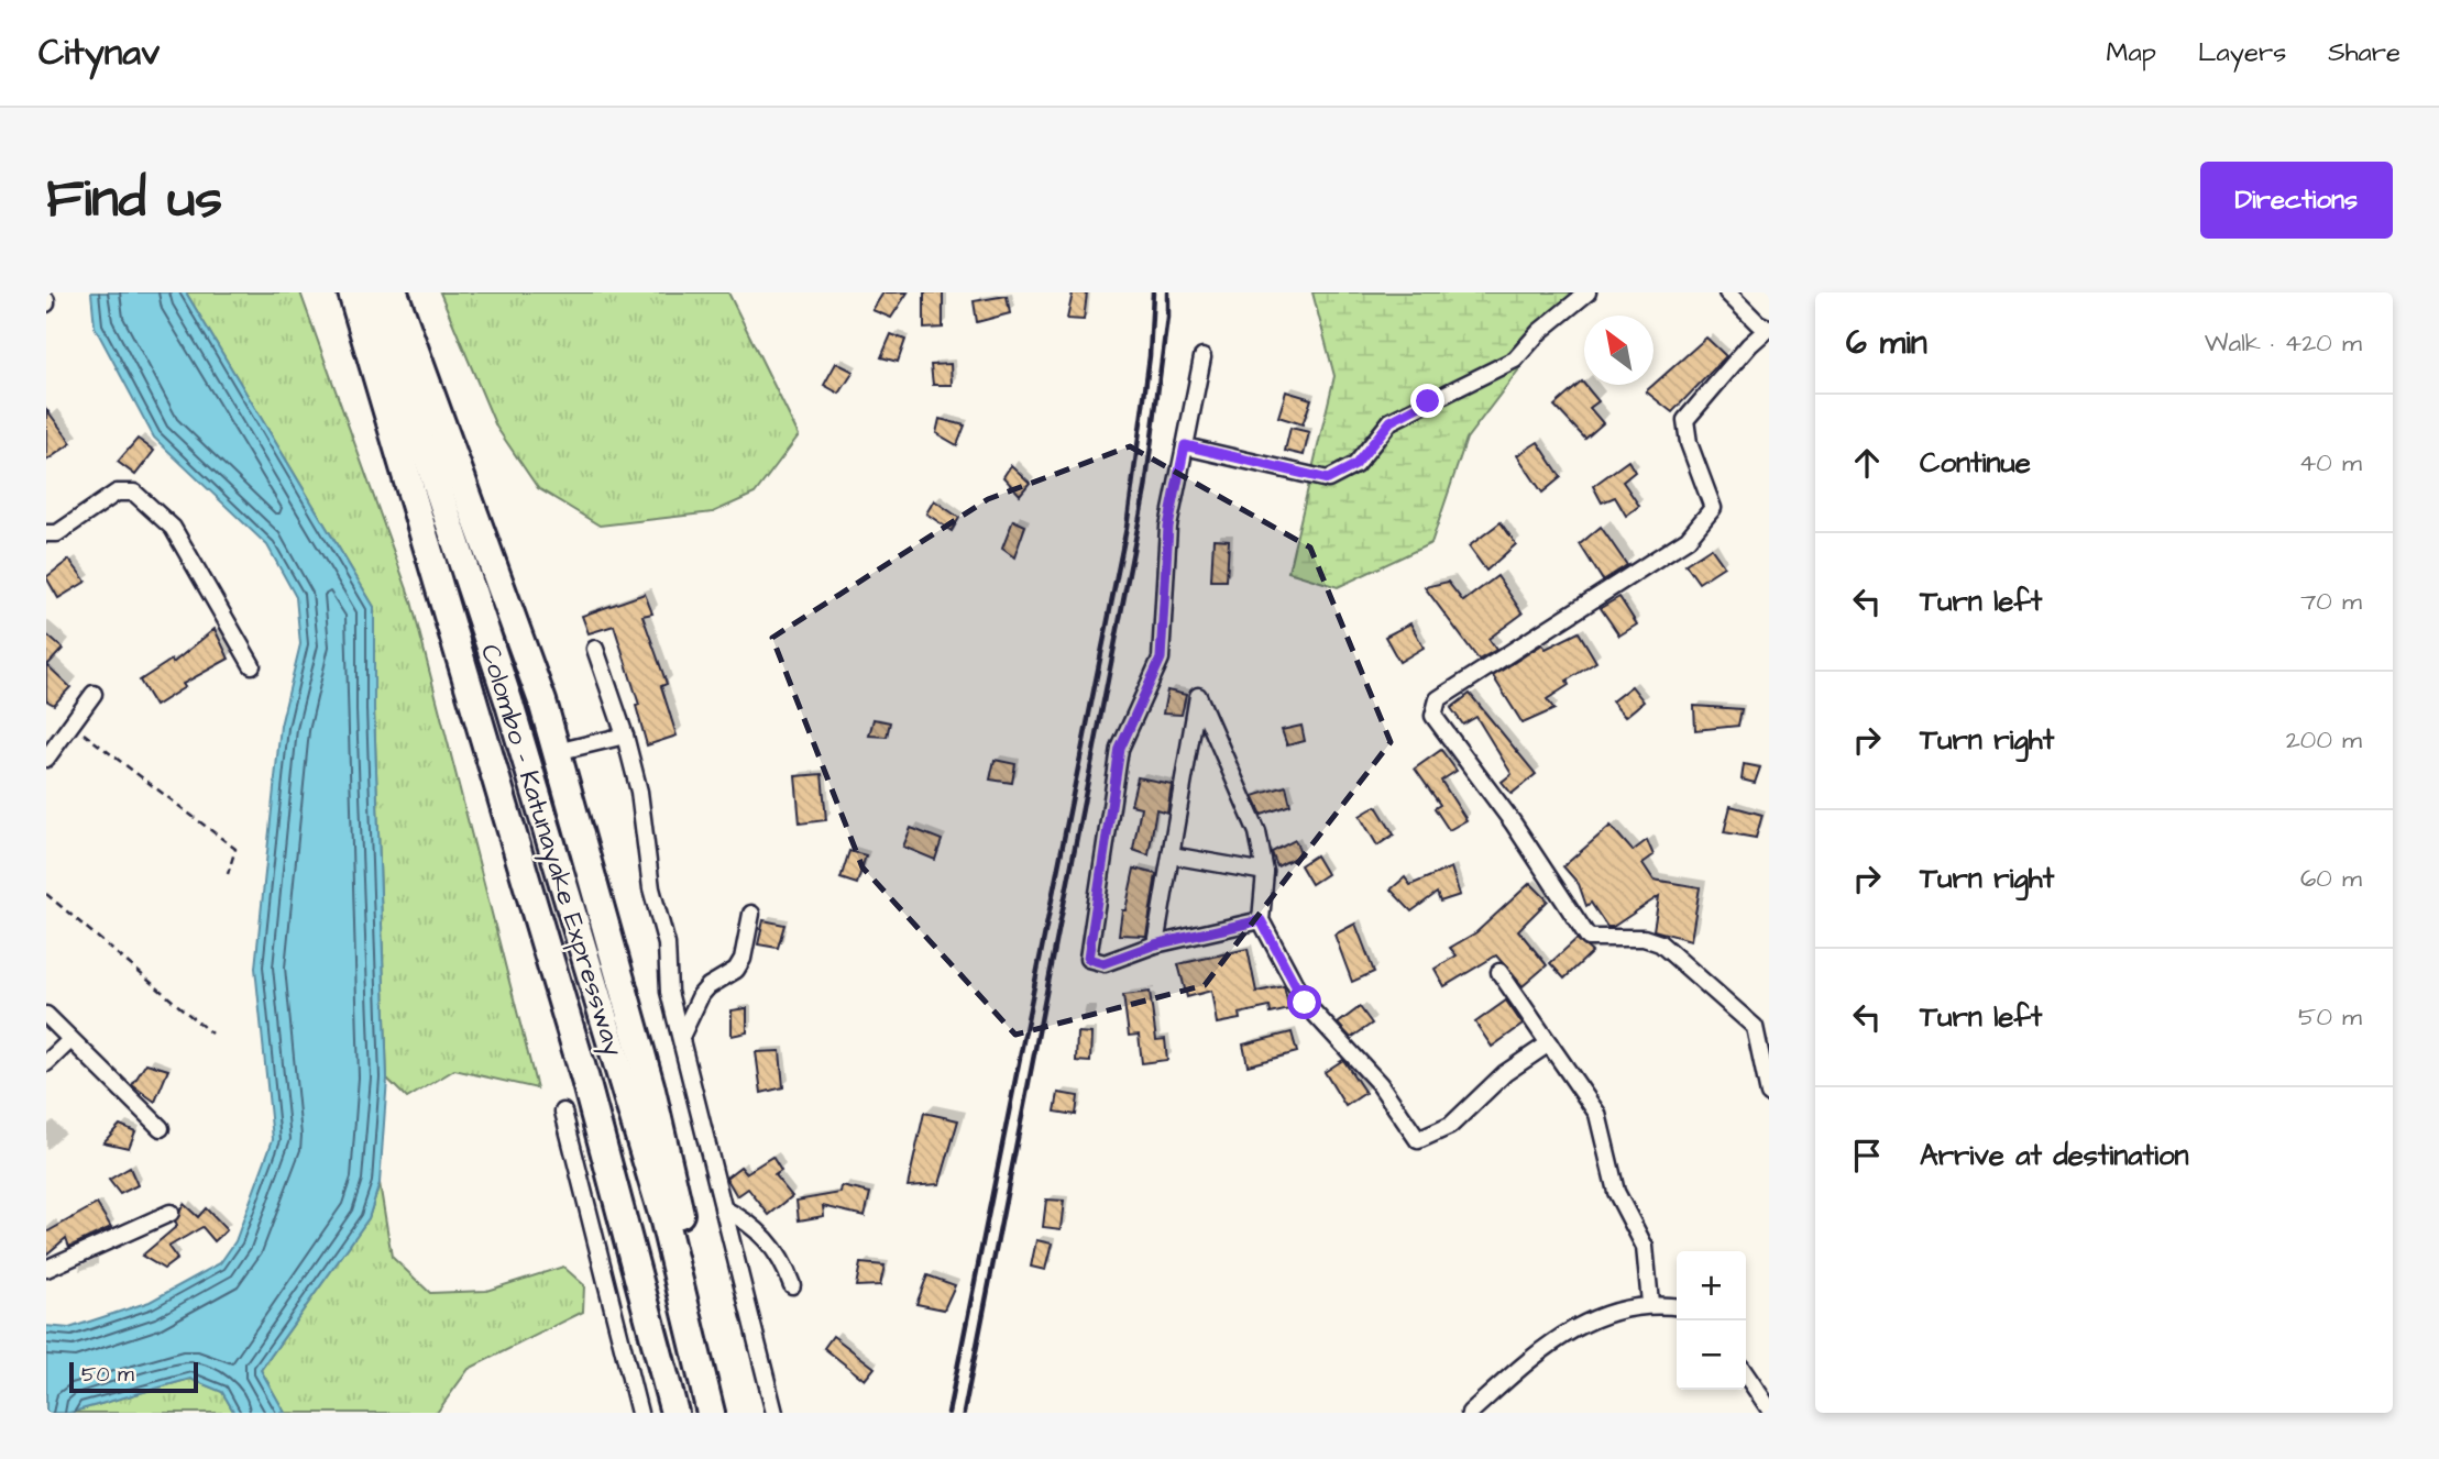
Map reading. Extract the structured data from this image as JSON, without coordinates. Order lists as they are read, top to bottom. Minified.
{"streets":{"highway":["Colombo - Katunayake Expressway"]},"scale_bar":"50 m","north":"top left","page":{"header":"Citynav","nav":["Map","Layers","Share"],"buttons":"Directions","title":"Find us","heading":["6 min","Walk · 420 m"],"list":[["Continue","40 m"],["Turn left","70 m"],["Turn right","200 m"],["Turn right","60 m"],["Turn left","50 m"],"Arrive at destination"],"map_buttons":["+","−"],"scale":"50 m"}}
